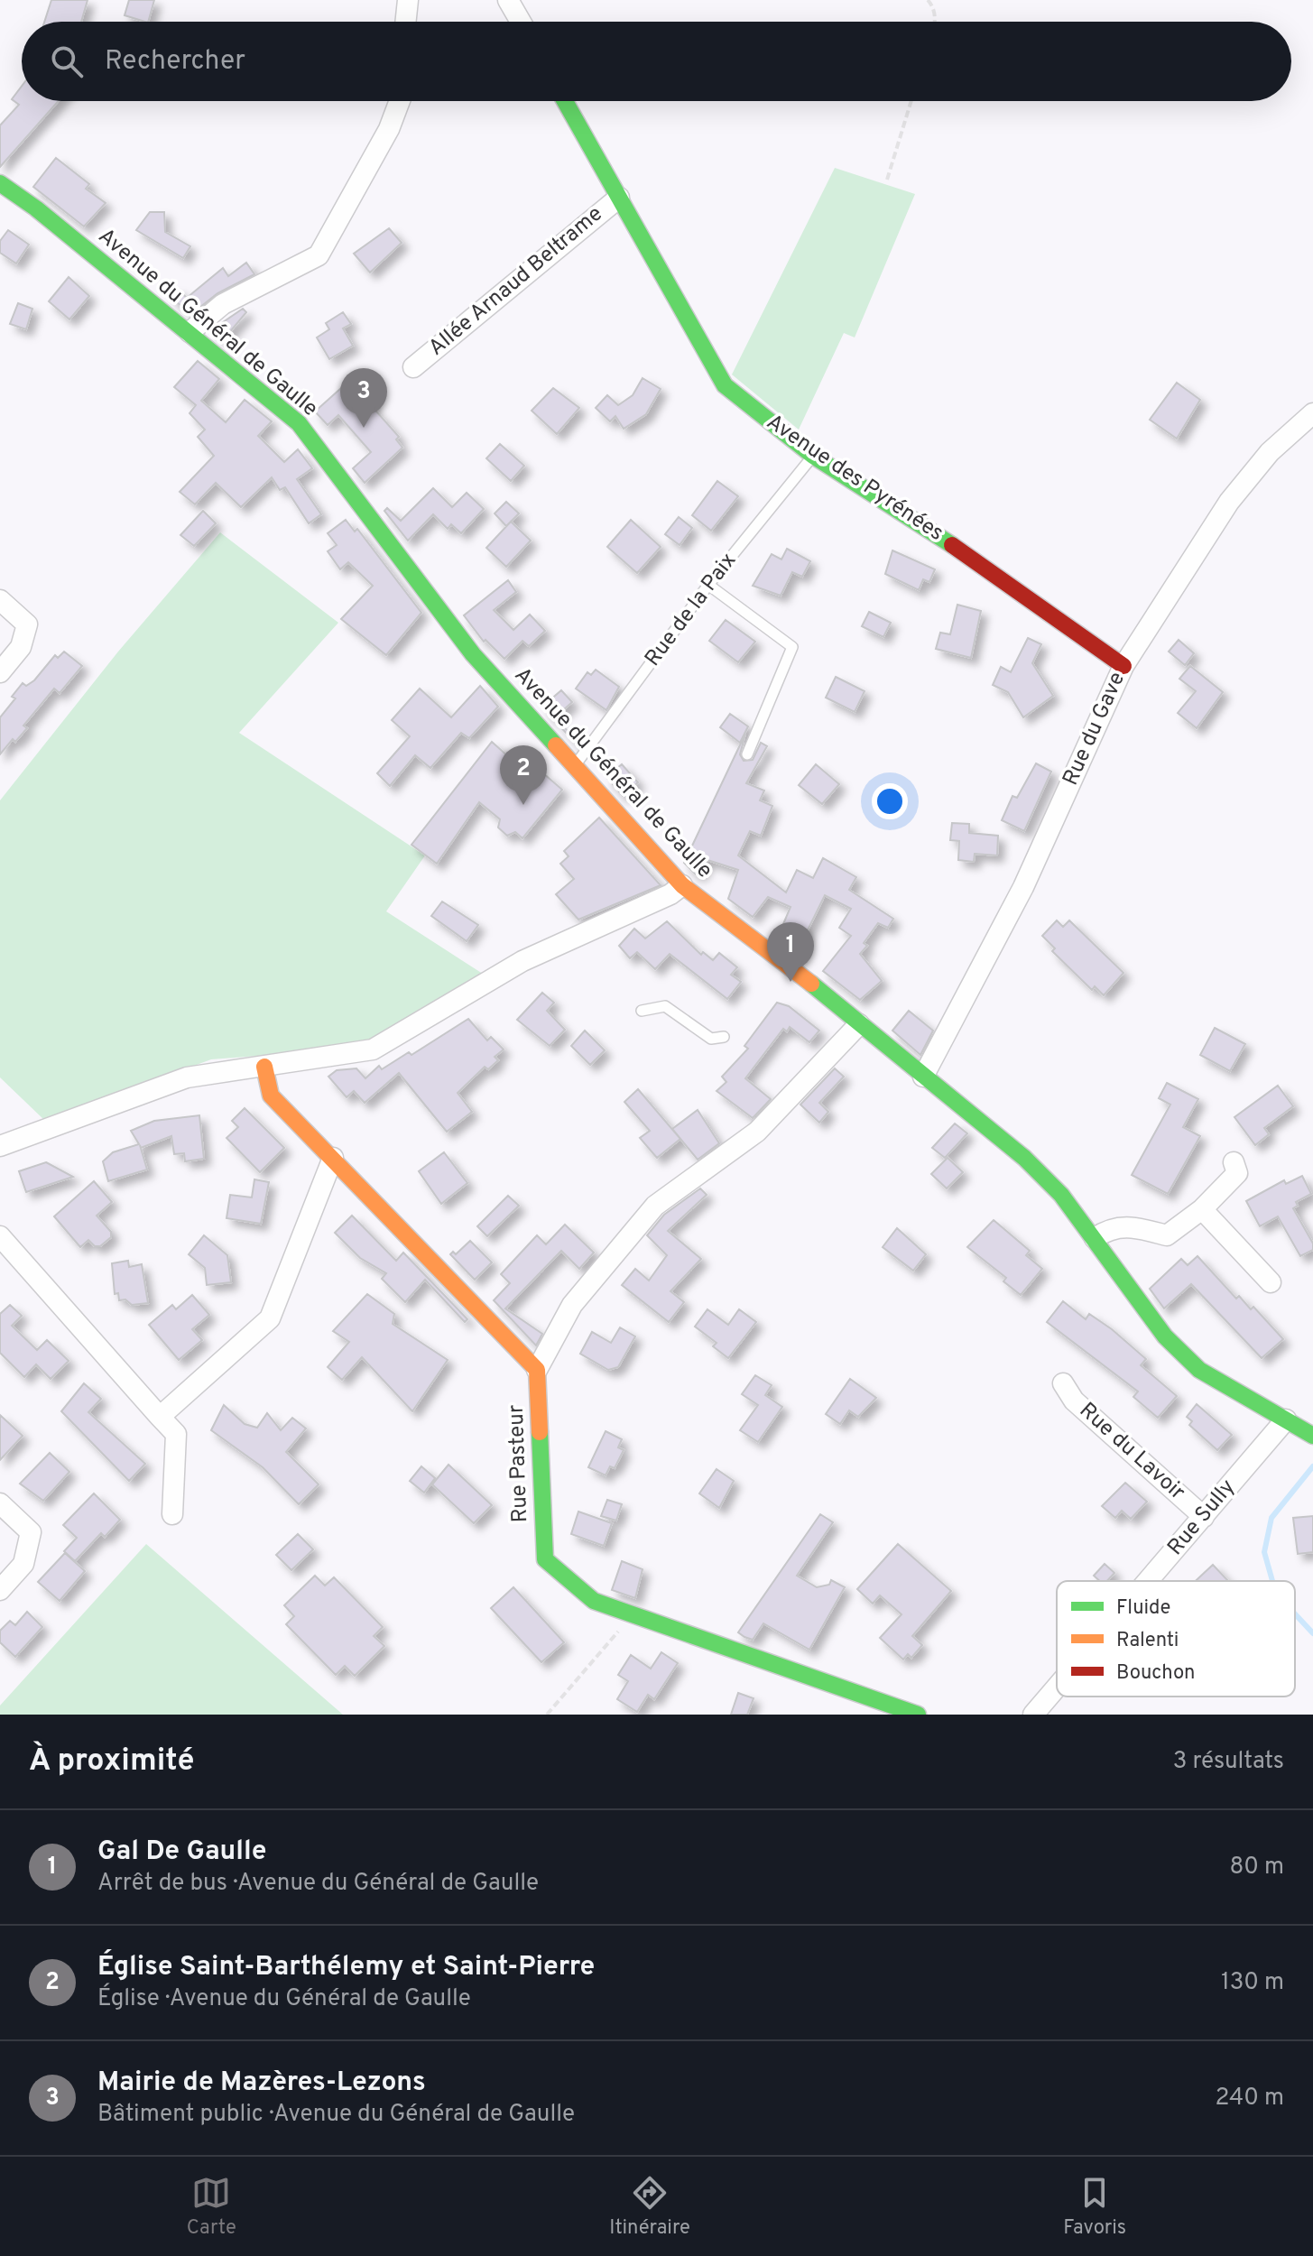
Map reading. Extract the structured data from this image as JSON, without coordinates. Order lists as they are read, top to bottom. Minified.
{"streets":{"street":["Allée Arnaud Beltrame","Avenue du Général de Gaulle","Avenue des Pyrénées","Rue du Gave","Rue du Lavoir","Rue Pasteur","Rue Sully"],"lane":["Rue de la Paix"]},"crossings":[["Allée Arnaud Beltrame","Avenue des Pyrénées"],["Avenue du Général de Gaulle","Rue de la Paix"],["Avenue du Général de Gaulle","Rue du Gave"],["Avenue du Général de Gaulle","Rue Sully"],["Avenue des Pyrénées","Rue de la Paix"],["Avenue des Pyrénées","Rue du Gave"],["Rue du Lavoir","Rue Sully"]],"legend":["Fluide","Ralenti","Bouchon"],"page":{"search":"Rechercher","pins":["3","2","1"],"heading":["À proximité","3 résultats"],"list":[{"mark":"1","name":"Gal De Gaulle","note":"Arrêt de bus · Avenue du Général de Gaulle","value":"80 m"},{"mark":"2","name":"Église Saint-Barthélemy et Saint-Pierre","note":"Église · Avenue du Général de Gaulle","value":"130 m"},{"mark":"3","name":"Mairie de Mazères-Lezons","note":"Bâtiment public · Avenue du Général de Gaulle","value":"240 m"}],"nav":["Carte","Itinéraire","Favoris"]}}
